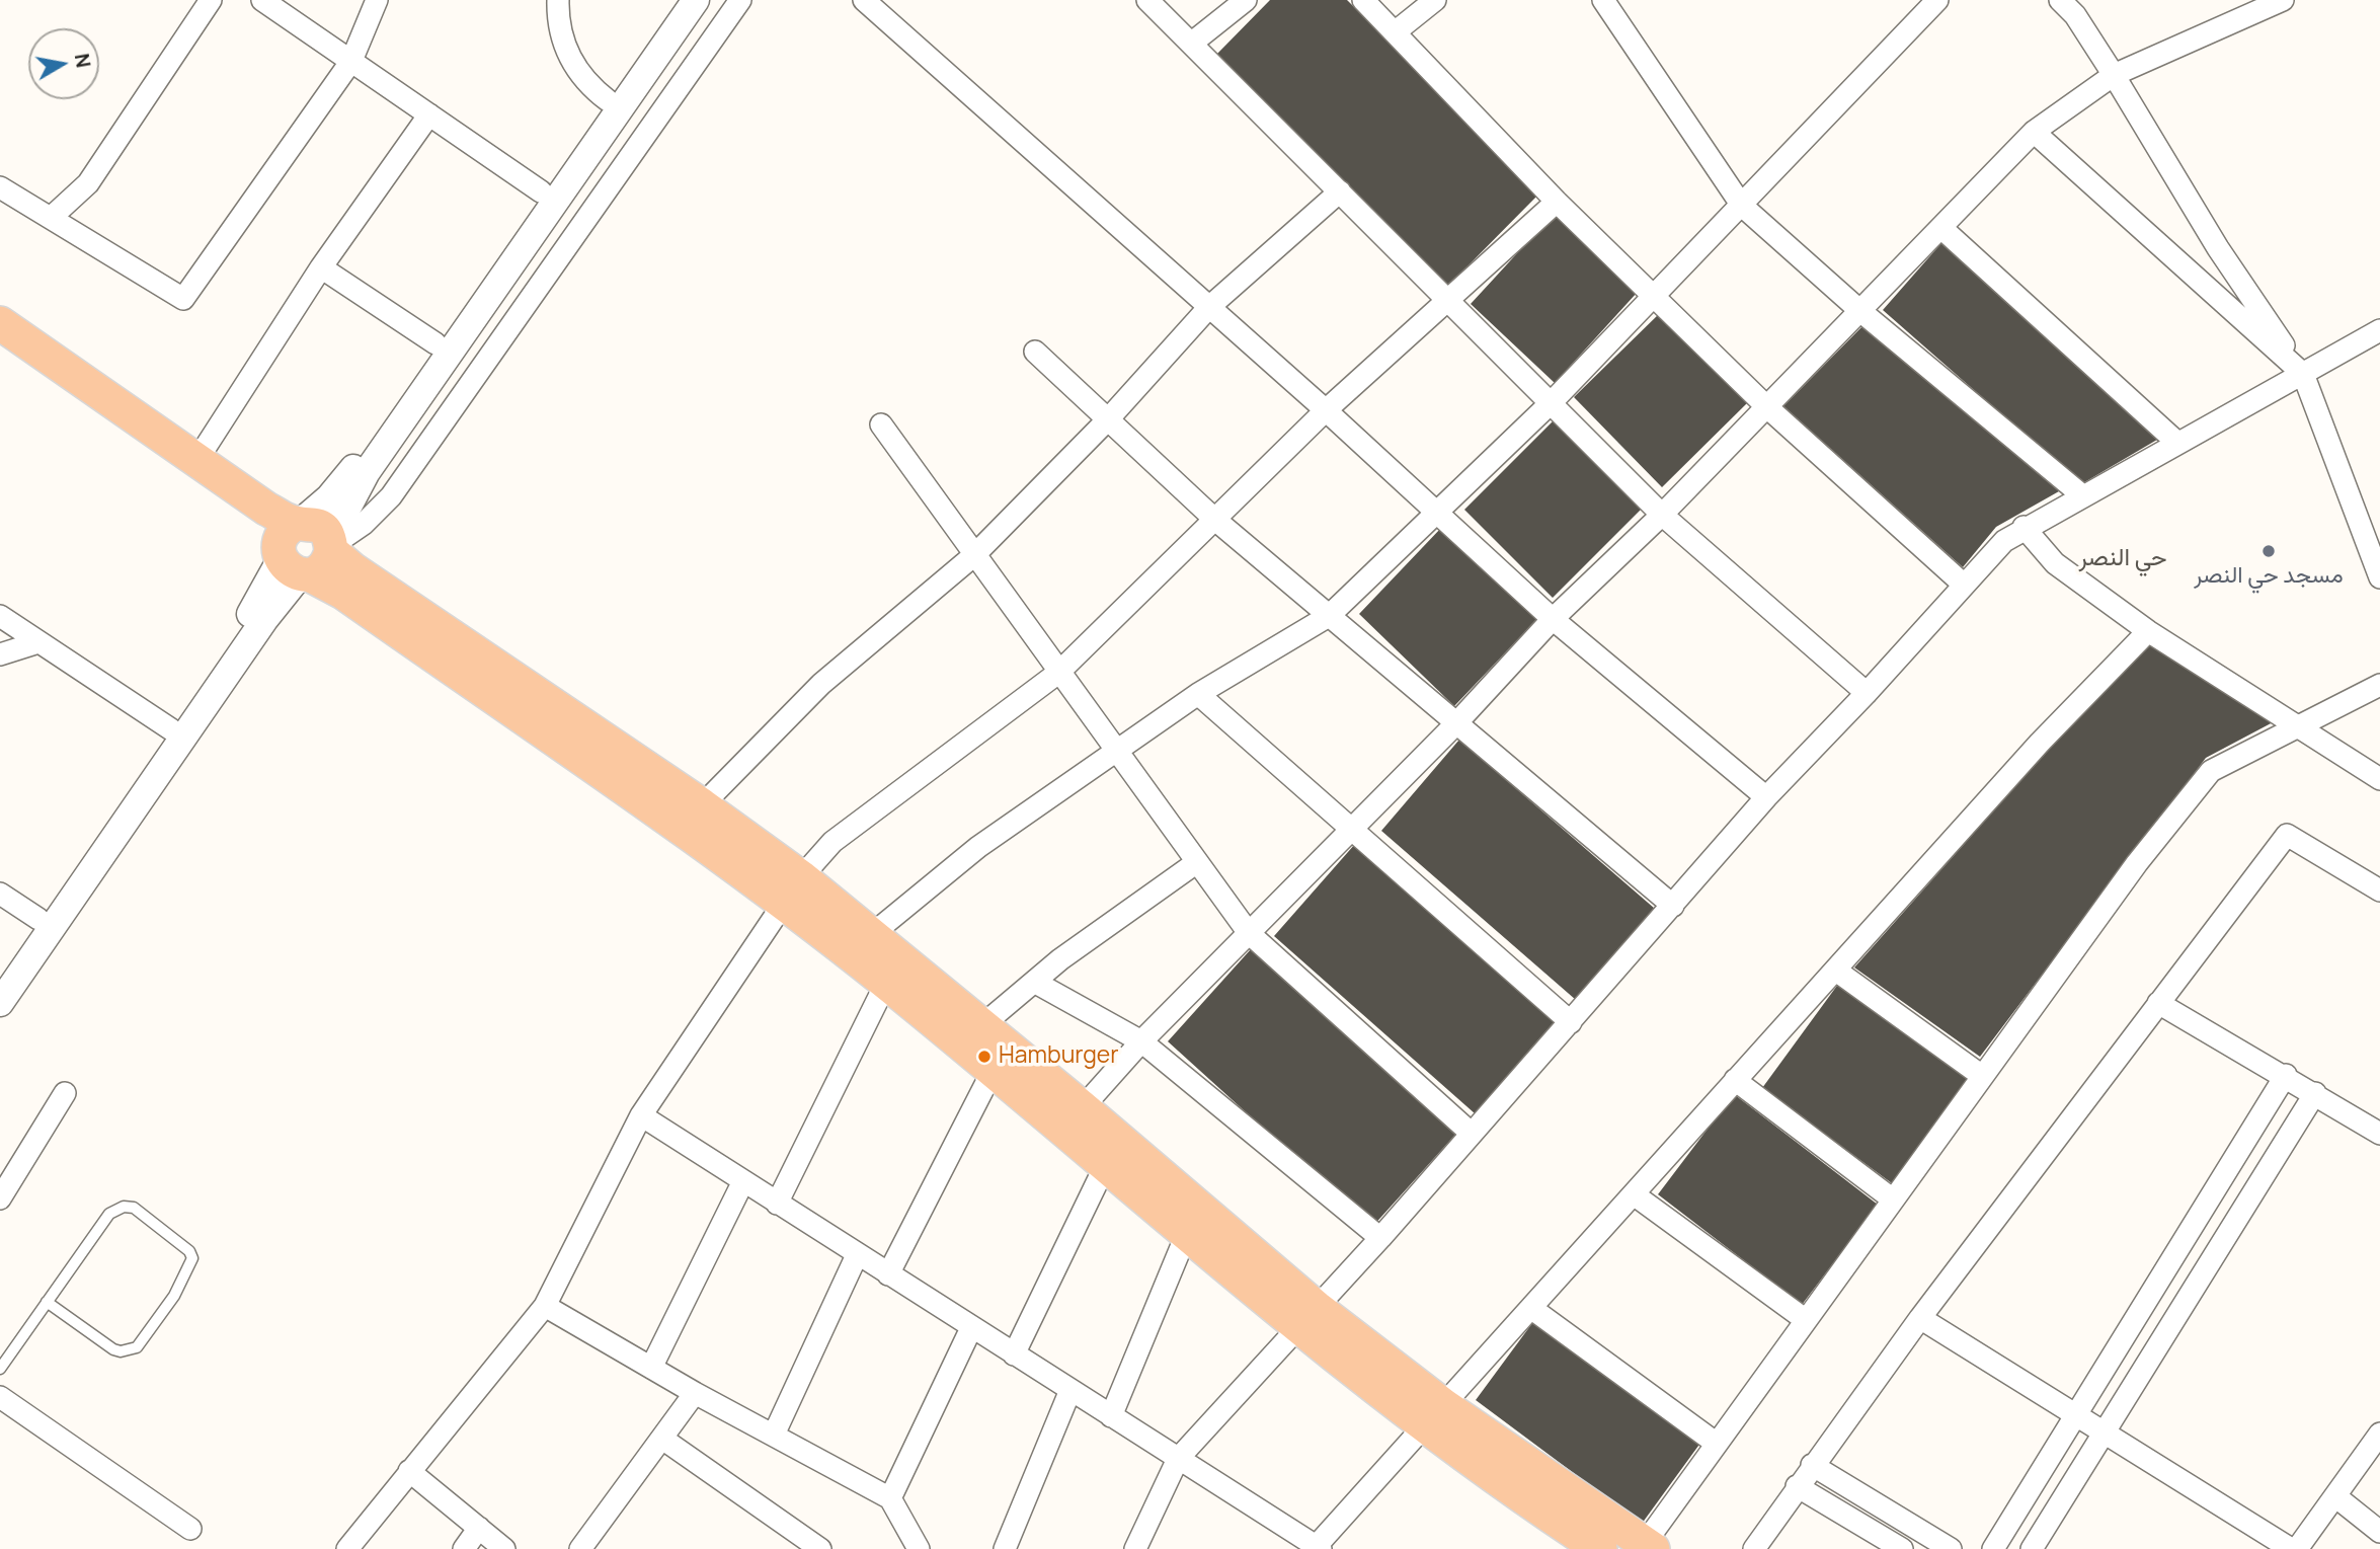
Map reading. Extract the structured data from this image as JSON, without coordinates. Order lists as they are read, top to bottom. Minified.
{"districts":["حي النصر"],"places":["مسجد حي النصر","Hamburger"],"north":"right"}
